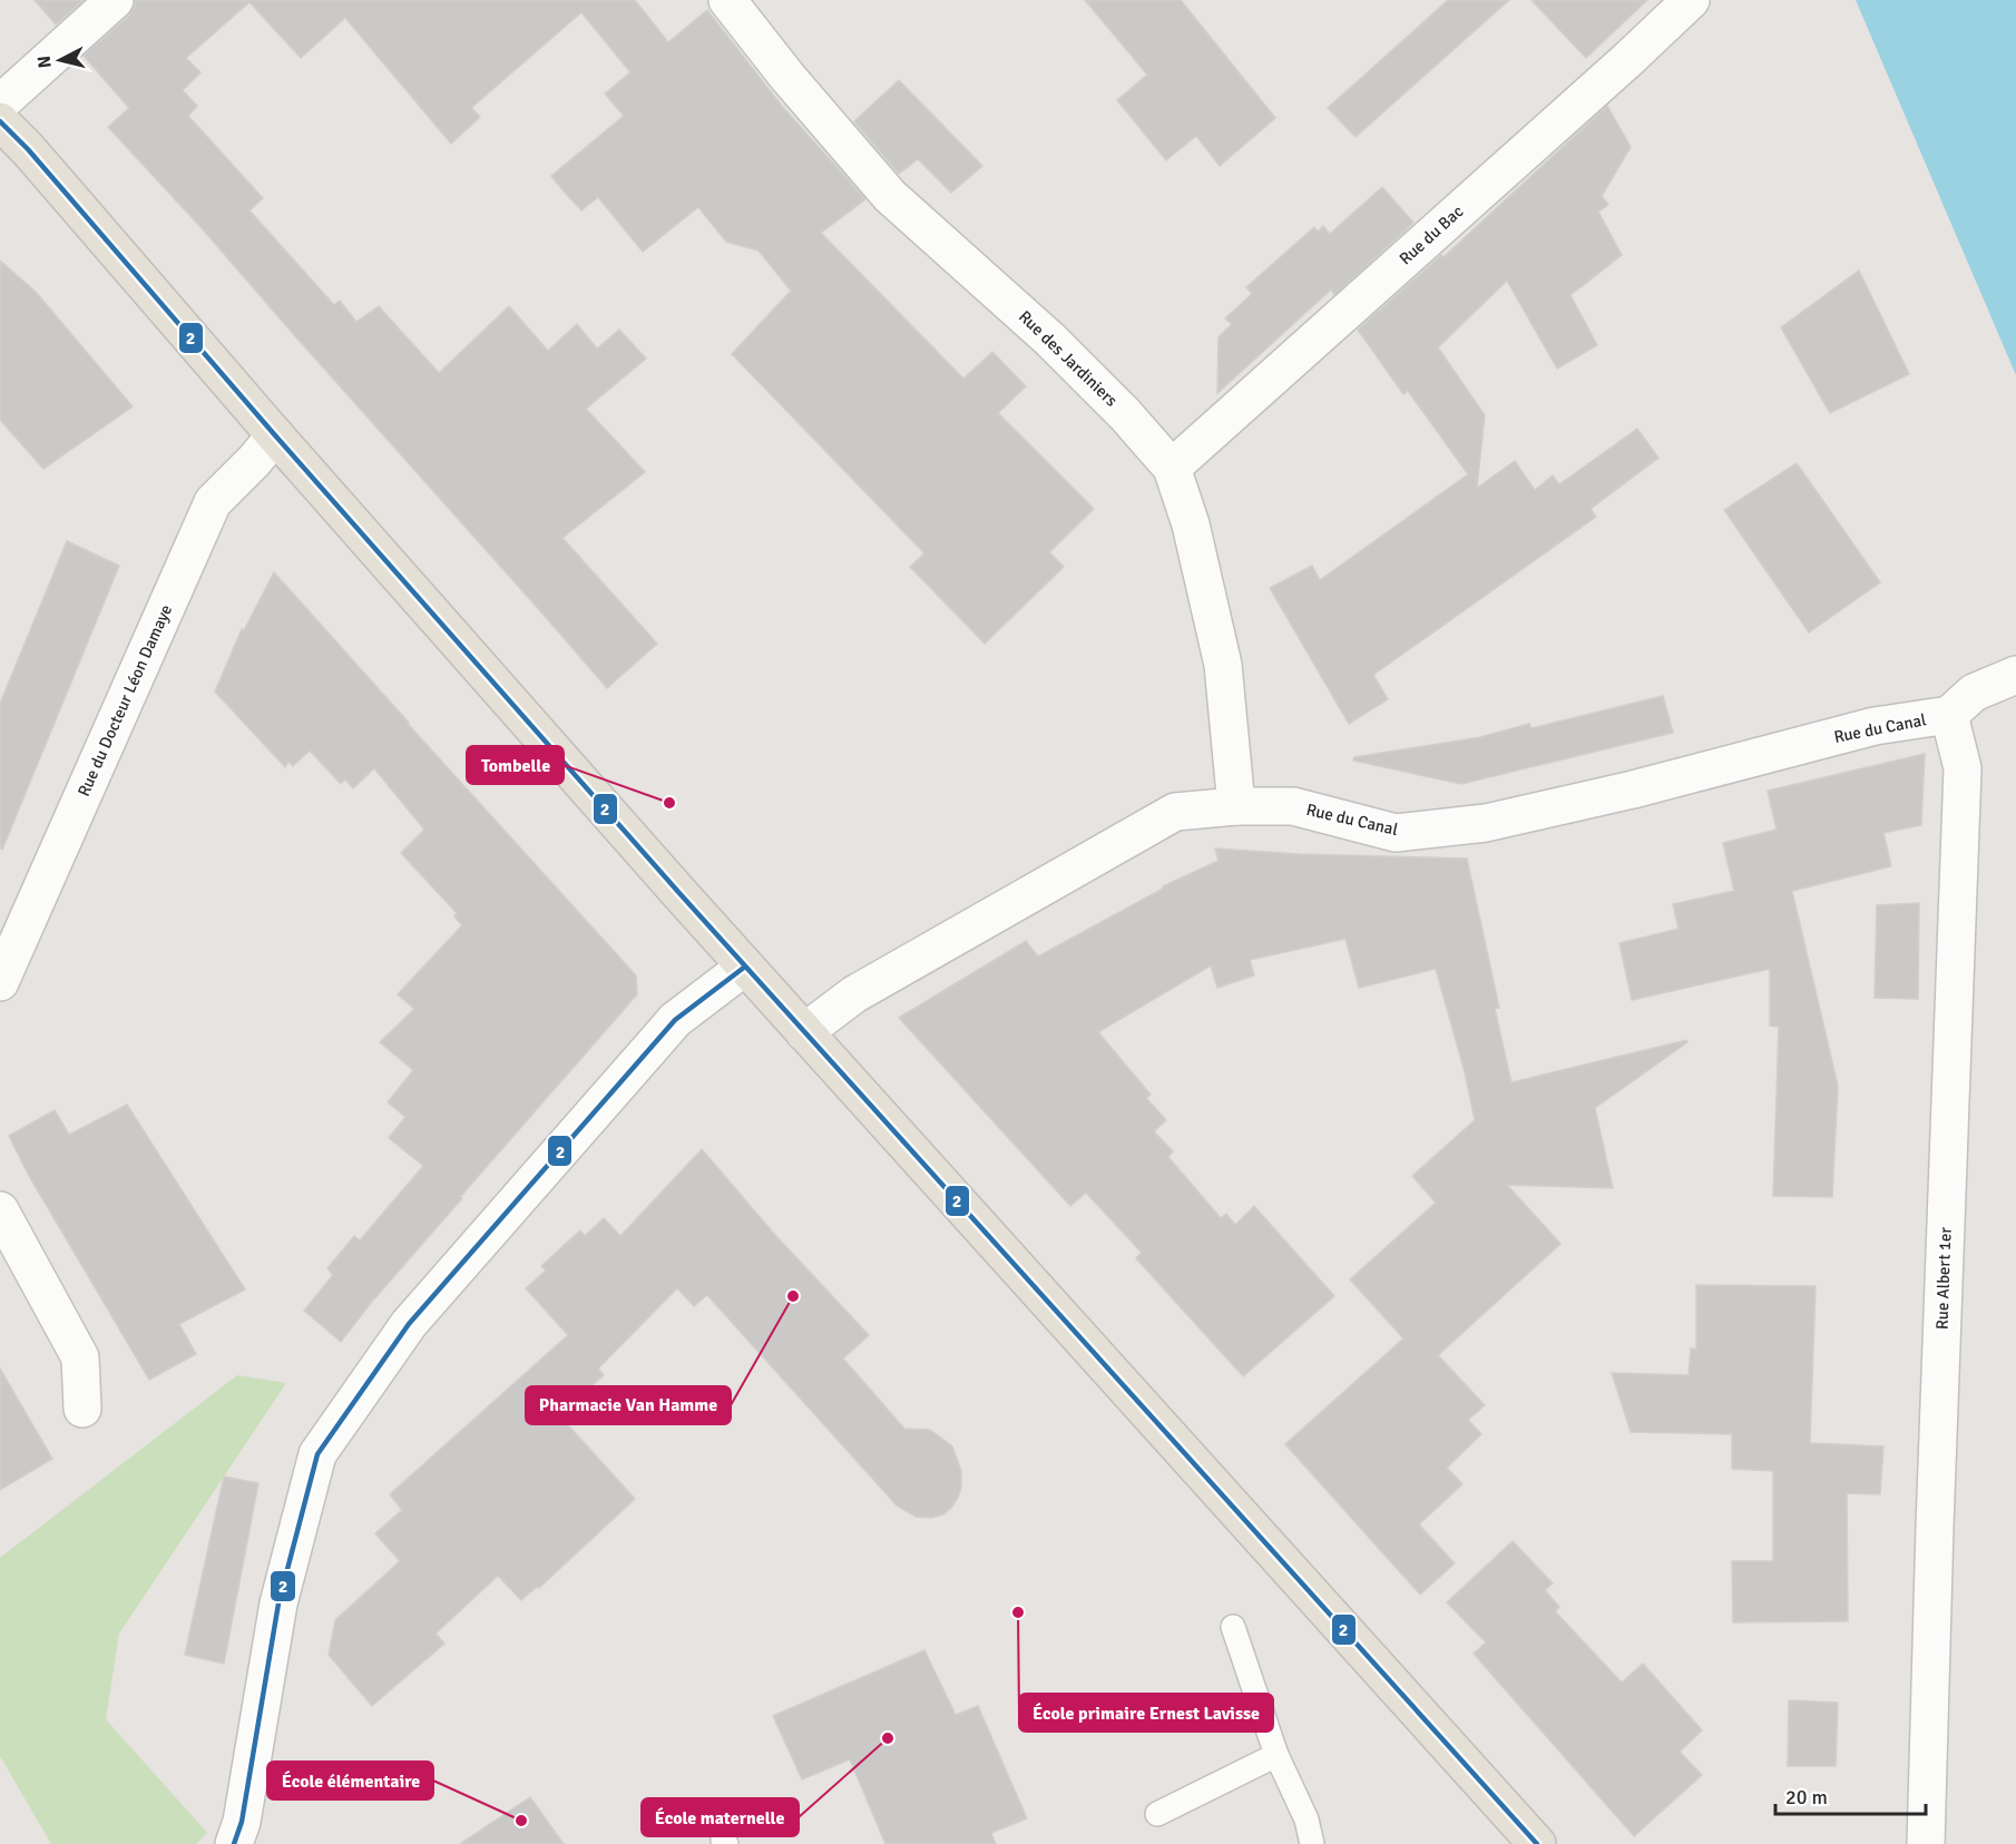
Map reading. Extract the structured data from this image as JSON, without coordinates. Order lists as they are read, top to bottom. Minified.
{"streets":{"street":["Rue du Bac","Rue des Jardiniers","Rue du Docteur Léon Damaye","Rue du Canal","Rue Albert 1er"]},"crossings":[["Rue du Bac","Rue des Jardiniers"],["Rue des Jardiniers","Rue du Canal"],["Rue du Canal","Rue Albert 1er"]],"places":["Tombelle","Pharmacie Van Hamme","École primaire Ernest Lavisse","École maternelle","École élémentaire"],"lines":["transit line 2"],"scale_bar":"20 m","north":"left"}
